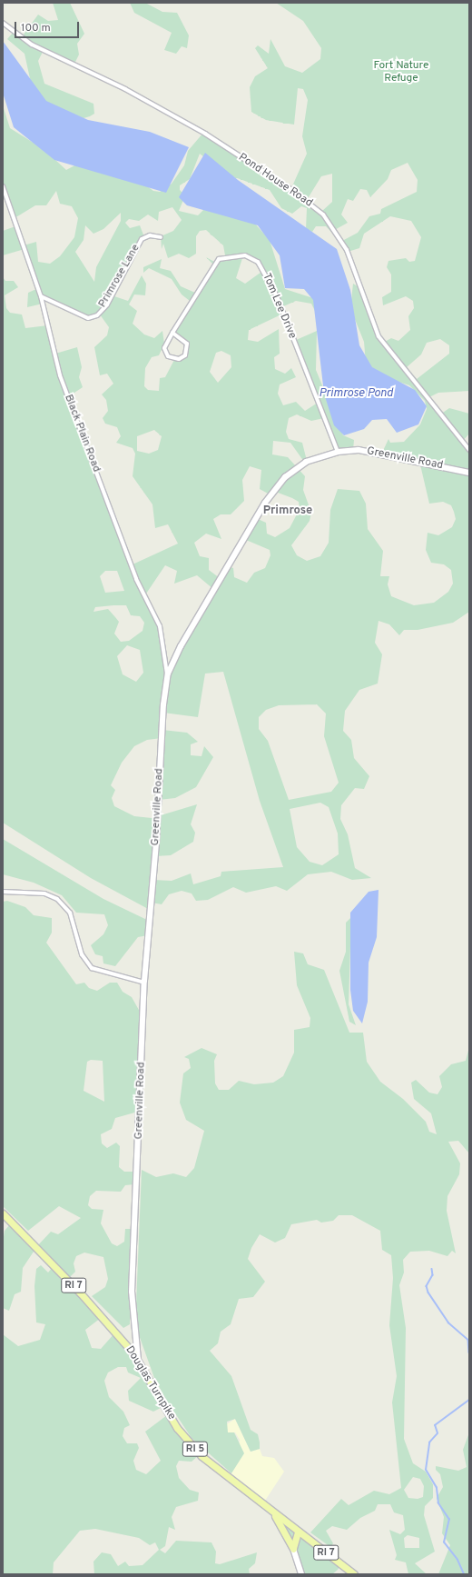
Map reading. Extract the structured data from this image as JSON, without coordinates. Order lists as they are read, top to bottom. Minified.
{"streets":{"main road":["Greenville Road","RI 7","Douglas Turnpike","RI 5"],"street":["Pond House Road","Primrose Lane","Tom Lee Drive","Black Plain Road"]},"crossings":[["Primrose Lane","Black Plain Road"],["Tom Lee Drive","Greenville Road"],["Black Plain Road","Greenville Road"],["Greenville Road","Douglas Turnpike"],["RI 7","RI 5"],["Douglas Turnpike","RI 5"]],"districts":["Primrose"],"water":["Primrose Pond"],"parks":["Fort Nature Refuge"],"scale_bar":"100 m"}
